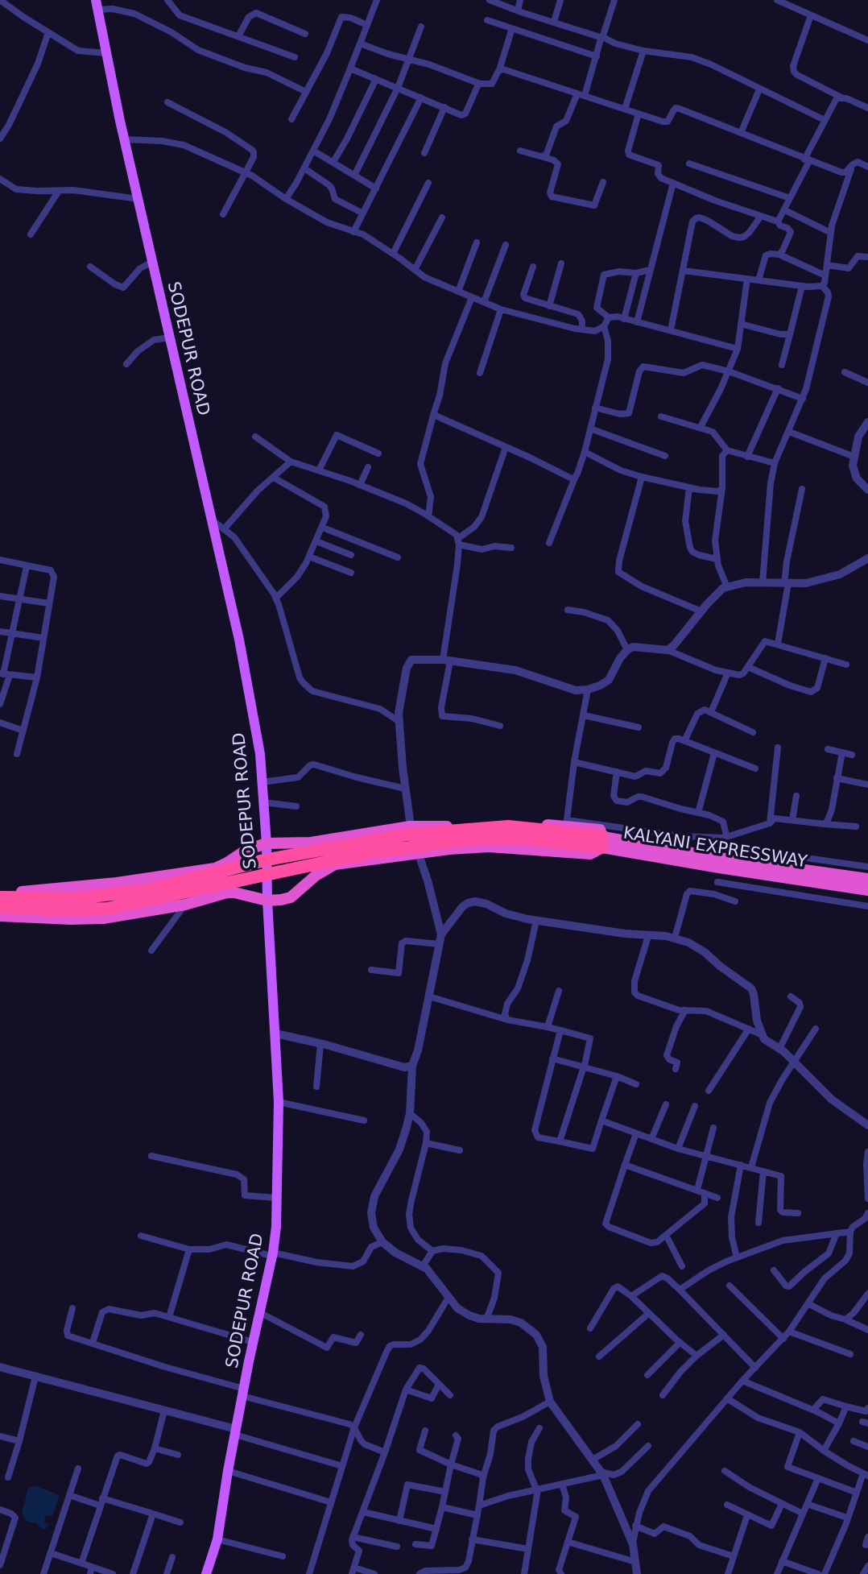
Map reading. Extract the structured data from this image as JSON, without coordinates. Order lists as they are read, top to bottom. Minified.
{"streets":{"highway":["KALYANI EXPRESSWAY"],"main road":["SODEPUR ROAD"]},"crossings":[["SODEPUR ROAD","KALYANI EXPRESSWAY"]]}
